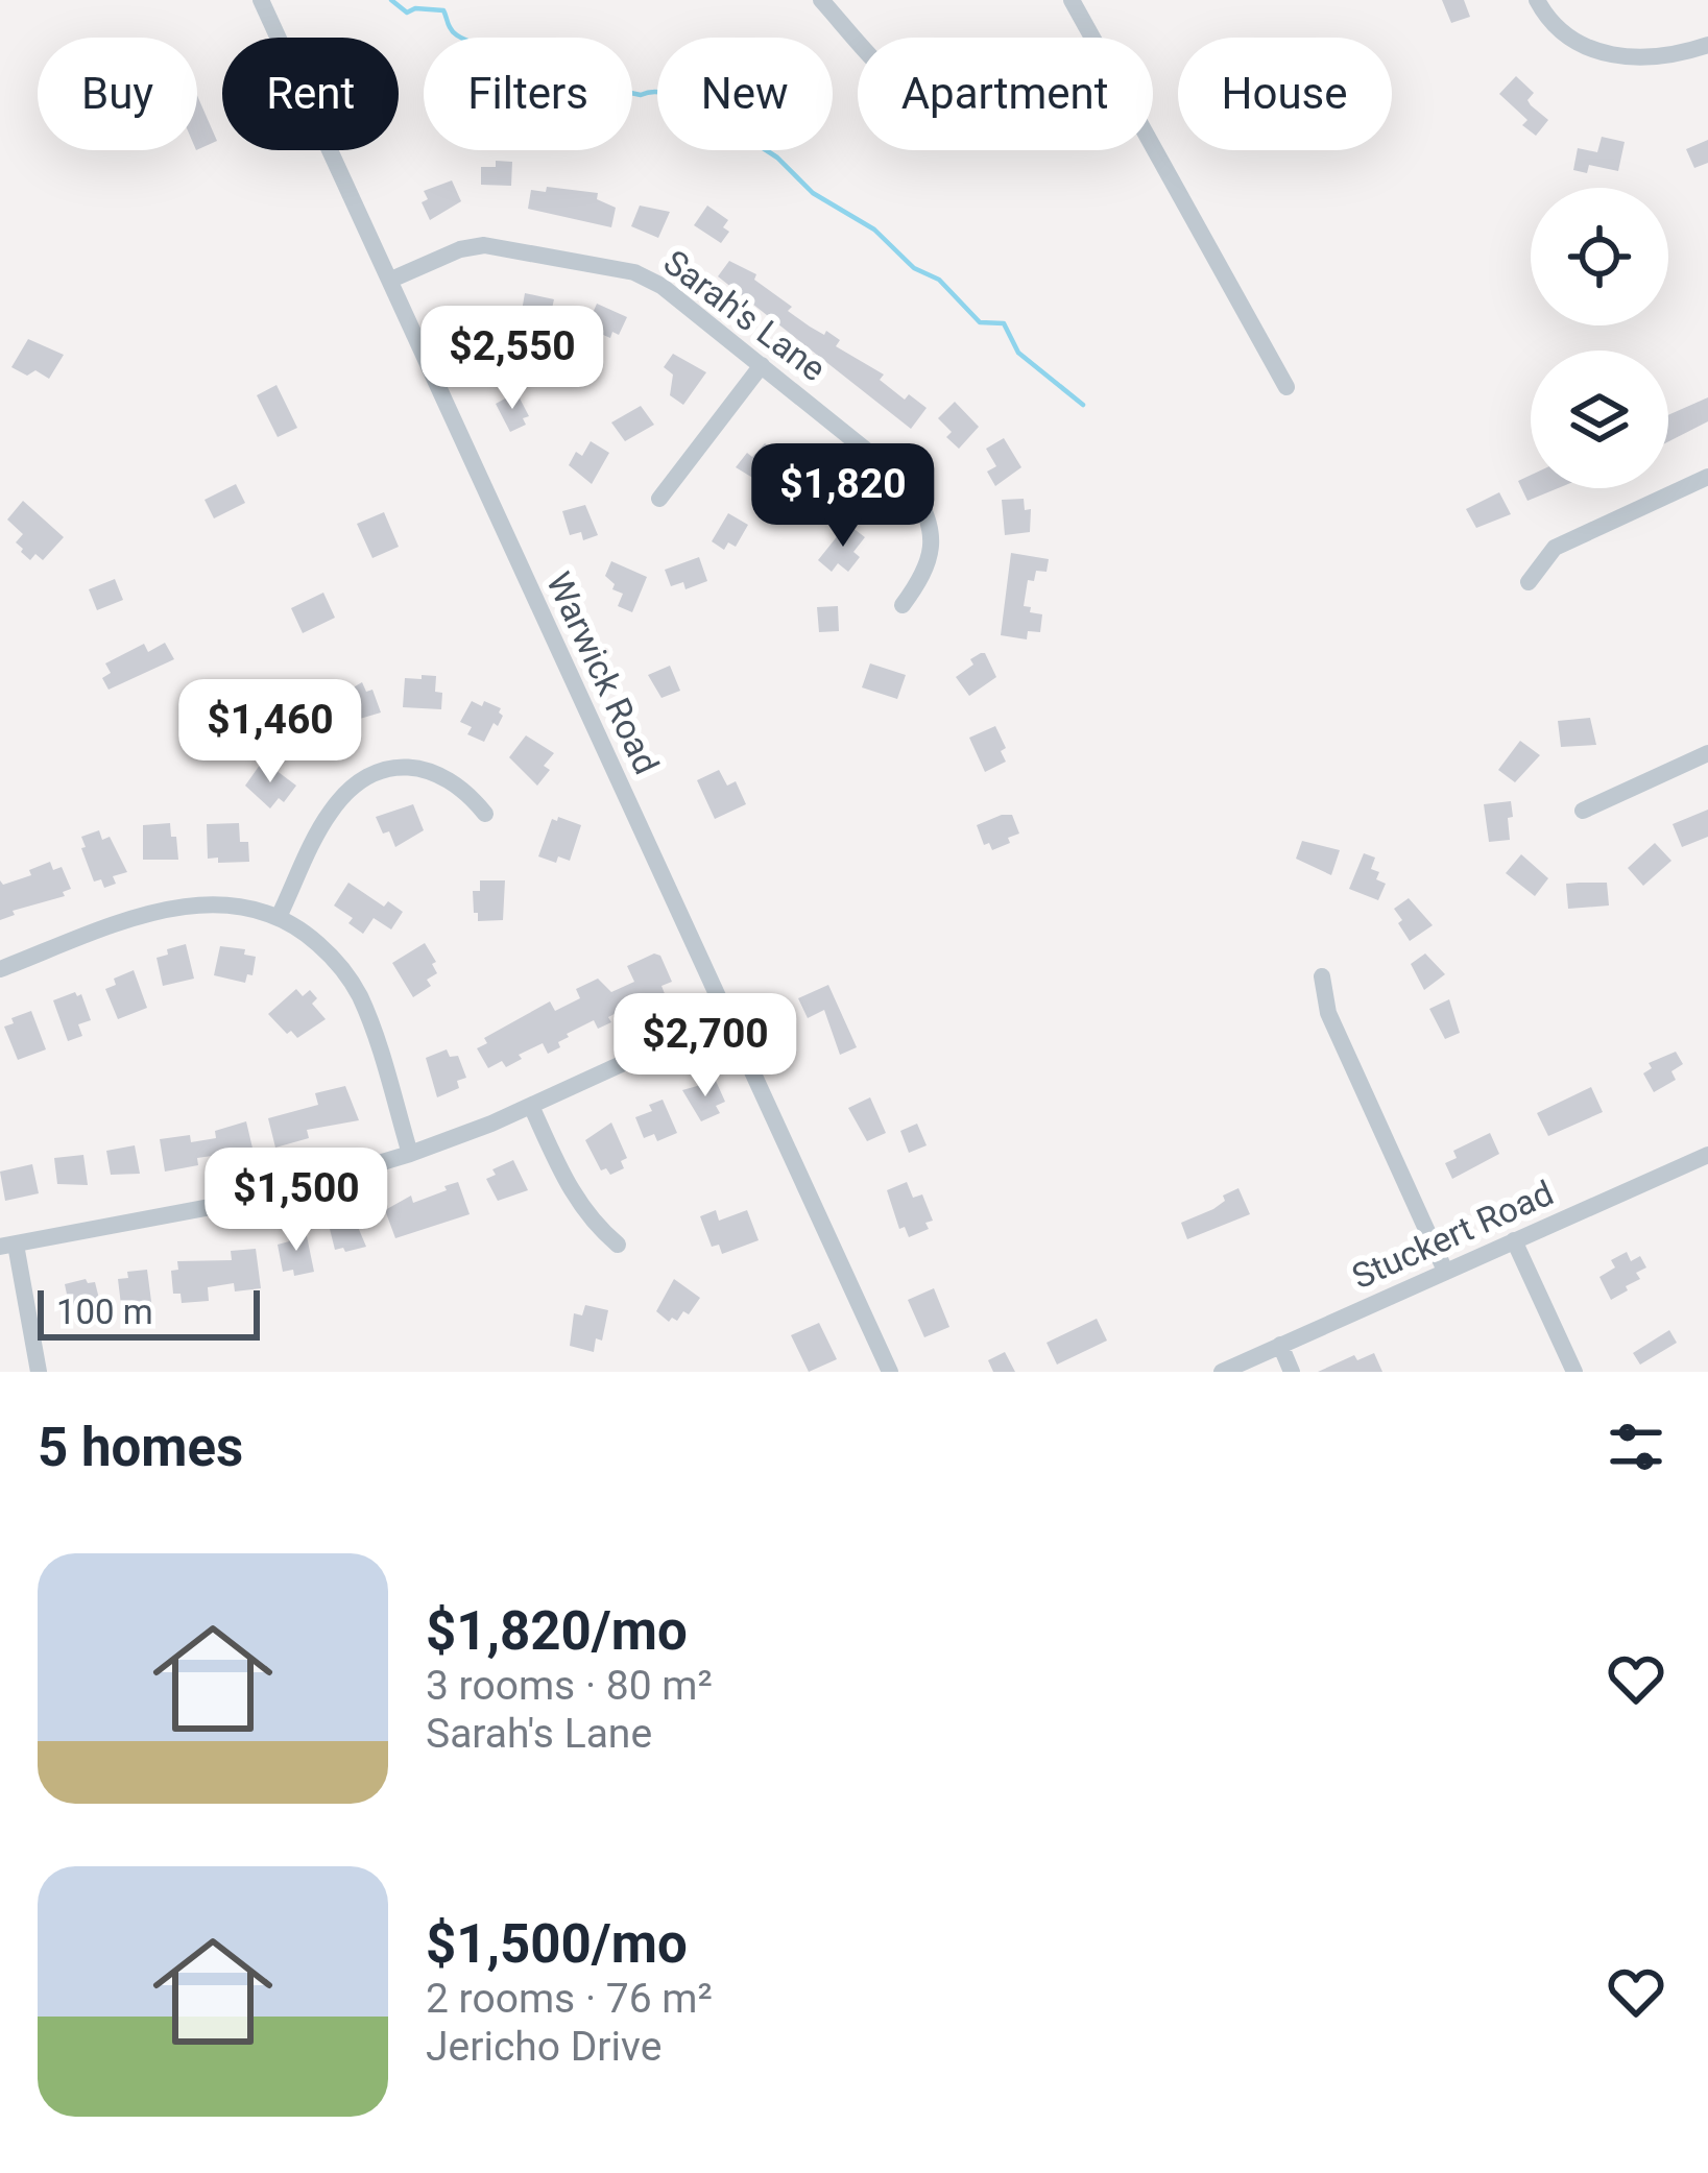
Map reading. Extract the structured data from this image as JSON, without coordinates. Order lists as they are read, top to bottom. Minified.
{"streets":{"street":["Sarah's Lane","Warwick Road","Stuckert Road"]},"crossings":[["Sarah's Lane","Warwick Road"]],"scale_bar":"100 m","page":{"chip":["Buy","Rent","Filters","New","Apartment","House"],"price":["$2,550","$1,820","$1,460","$2,700","$1,500"],"scale":"100 m","heading":"5 homes","list":[{"name":"$1,820/mo","note":"3 rooms · 80 m² · Sarah's Lane"},{"name":"$1,500/mo","note":"2 rooms · 76 m² · Jericho Drive"}]}}
